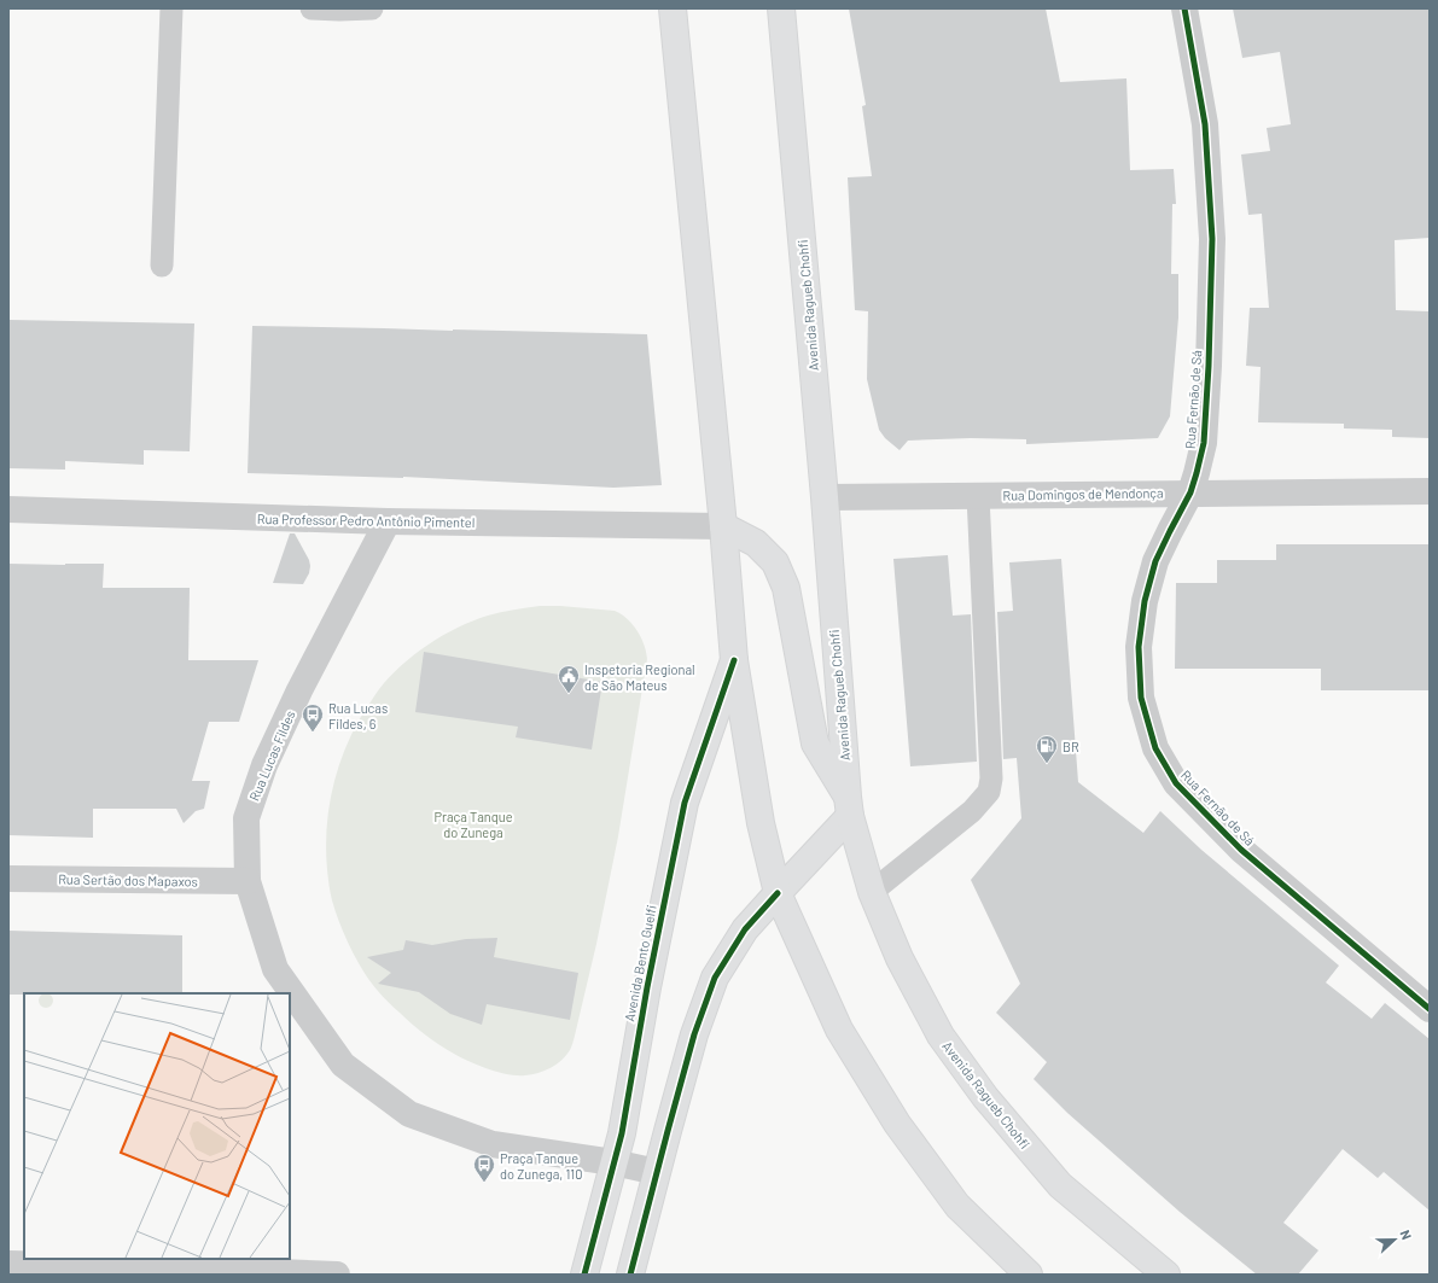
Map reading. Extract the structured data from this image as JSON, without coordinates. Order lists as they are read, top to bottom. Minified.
{"streets":{"main road":["Avenida Ragueb Chohfi","Avenida Bento Guelfi"],"street":["Rua Fernão de Sá","Rua Domingos de Mendonça","Rua Professor Pedro Antônio Pimentel","Rua Lucas Fildes","Rua Sertão dos Mapaxos"]},"crossings":[["Avenida Ragueb Chohfi","Rua Domingos de Mendonça"],["Rua Fernão de Sá","Rua Domingos de Mendonça"],["Rua Professor Pedro Antônio Pimentel","Rua Lucas Fildes"],["Rua Lucas Fildes","Rua Sertão dos Mapaxos"],["Rua Lucas Fildes","Avenida Bento Guelfi"]],"parks":["Praça Tanque do Zunega"],"places":{"public building":["Inspetoria Regional de São Mateus"],"bus stop":["Rua Lucas Fildes, 6","Praça Tanque do Zunega, 110"],"fuel station":["BR"]},"north":"right"}
